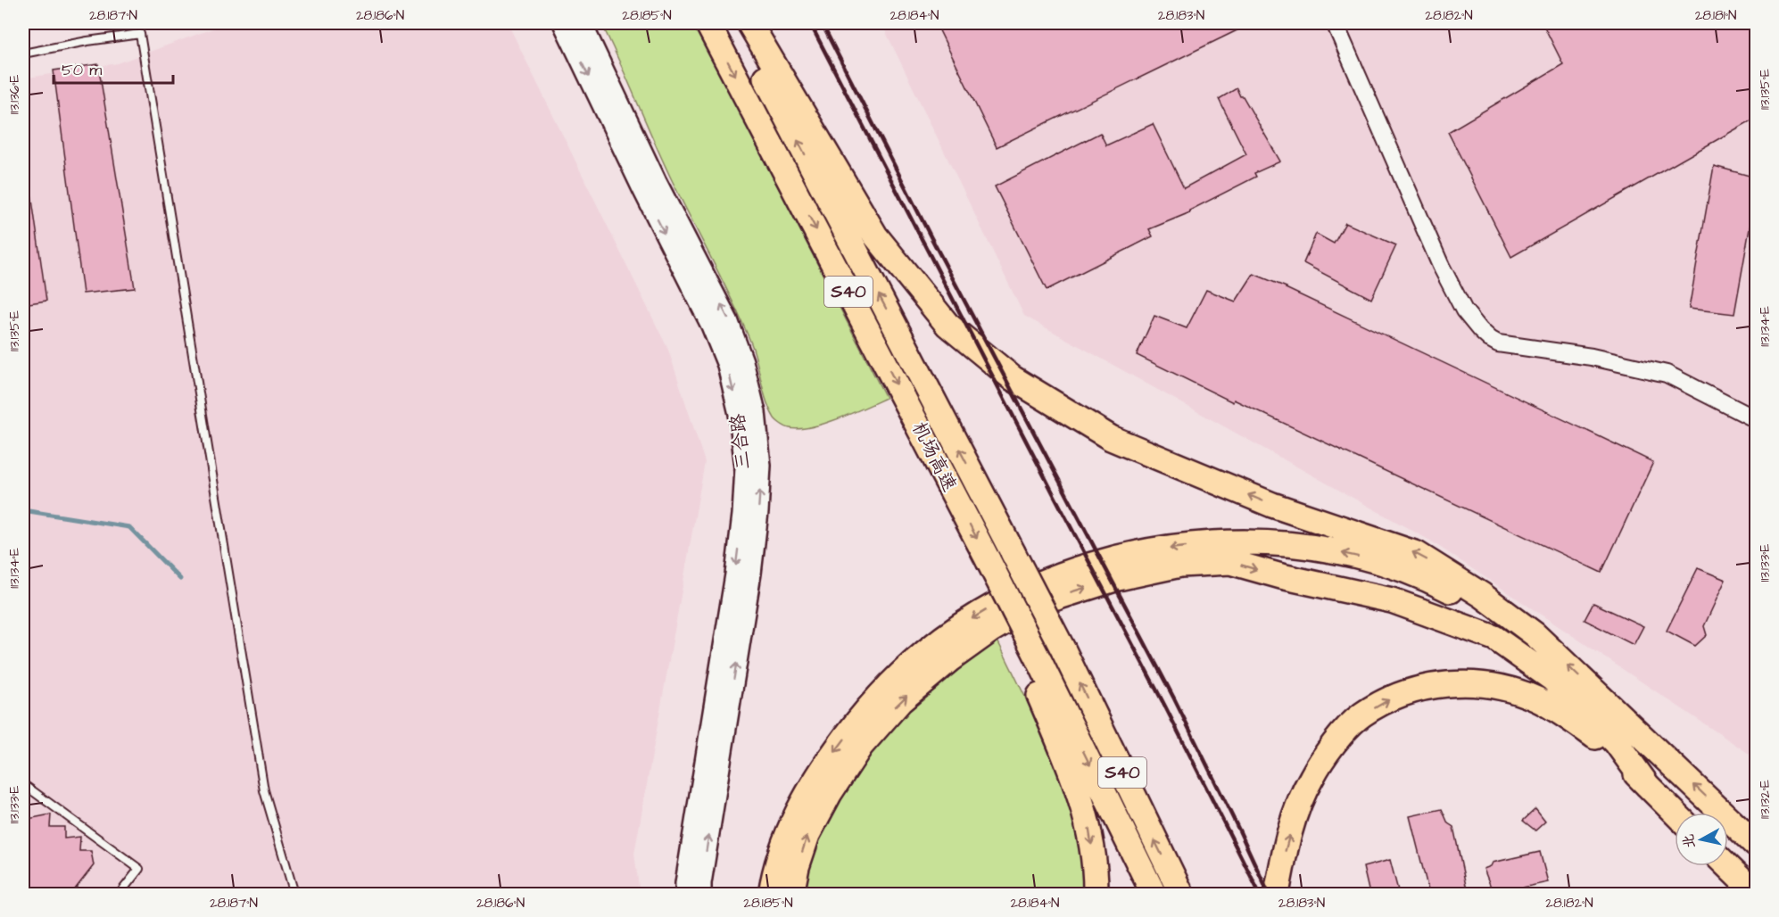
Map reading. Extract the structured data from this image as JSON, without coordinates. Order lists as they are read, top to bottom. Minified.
{"streets":{"highway":["S40","机场高速"],"main road":["三合路"]},"scale_bar":"50 m","north":"left","coordinates":["28.187°N","28.186°N","28.185°N","28.184°N","28.183°N","28.182°N","28.181°N","113.135°E","113.136°E","113.134°E","113.133°E","113.132°E"]}
